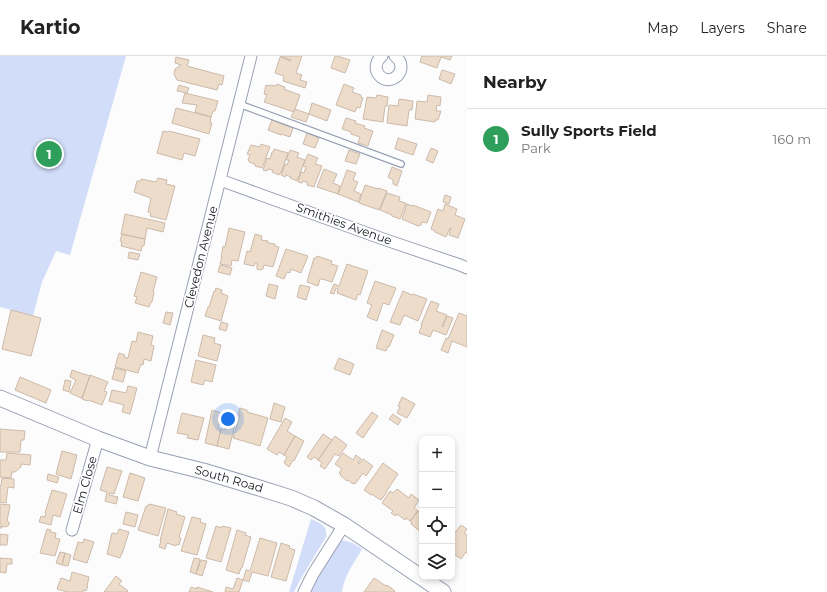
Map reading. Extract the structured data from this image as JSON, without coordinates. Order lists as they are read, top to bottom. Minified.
{"streets":{"main road":["South Road"],"street":["Smithies Avenue","Clevedon Avenue","Elm Close"]},"crossings":[["Smithies Avenue","Clevedon Avenue"],["Clevedon Avenue","South Road"],["South Road","Elm Close"]],"page":{"header":"Kartio","nav":["Map","Layers","Share"],"heading":"Nearby","list":[{"mark":"1","name":"Sully Sports Field","note":"Park","value":"160 m"}],"pins":"1","map_buttons":["+","−"]}}
